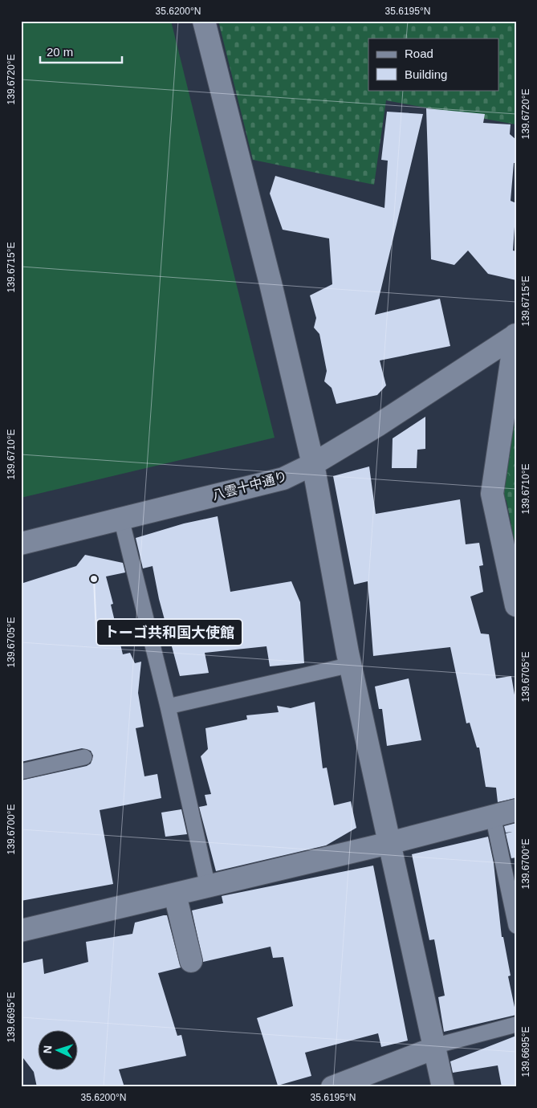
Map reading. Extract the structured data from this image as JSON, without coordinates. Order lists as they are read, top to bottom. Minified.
{"streets":{"street":["八雲十中通り"]},"places":["トーゴ共和国大使館"],"legend":["Road","Building"],"scale_bar":"20 m","north":"left","coordinates":["35.6200°N","35.6195°N","139.6720°E","139.6715°E","139.6710°E","139.6705°E","139.6700°E","139.6695°E"]}
